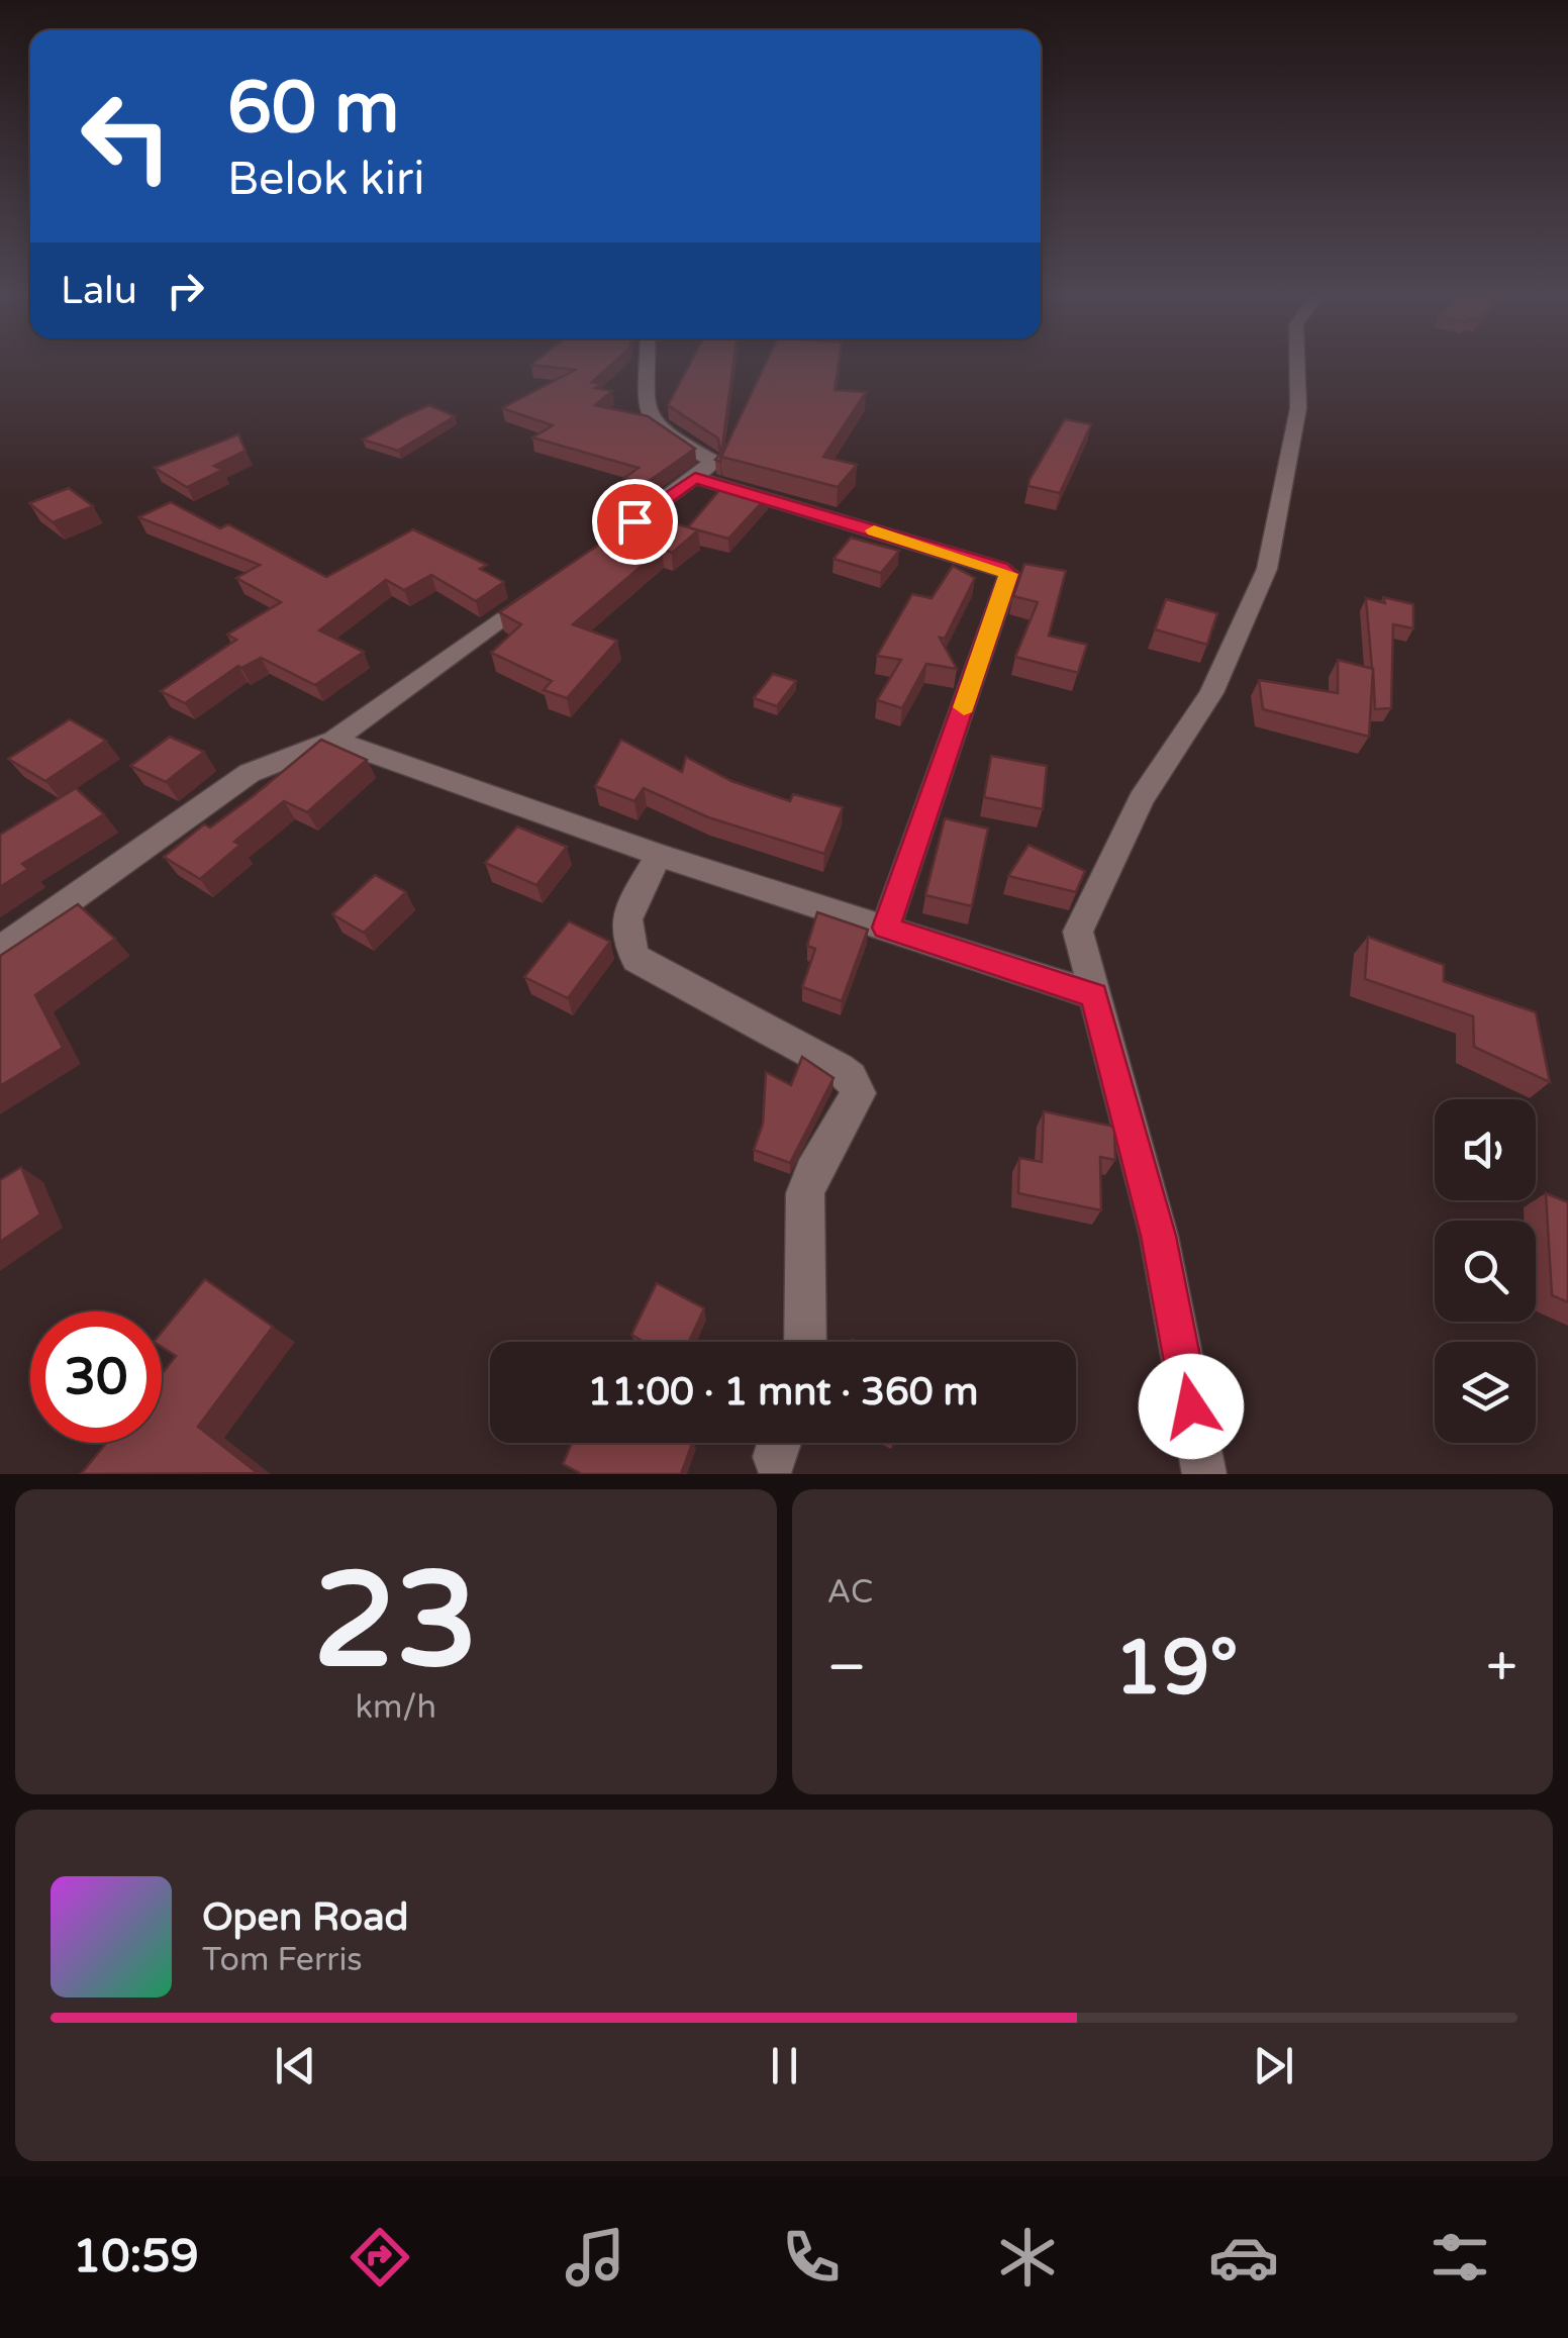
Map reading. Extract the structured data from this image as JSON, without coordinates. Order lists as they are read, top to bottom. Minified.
{"page":{"turn":["60 m","Belok kiri"],"then":"Lalu","limit":"30","trip":"11:00 · 1 mnt · 360 m","tile":[["23","km/h"],"AC"],"heat":["−","19°","+"],"song":["Open Road","Tom Ferris"],"tabs":"10:59"}}
